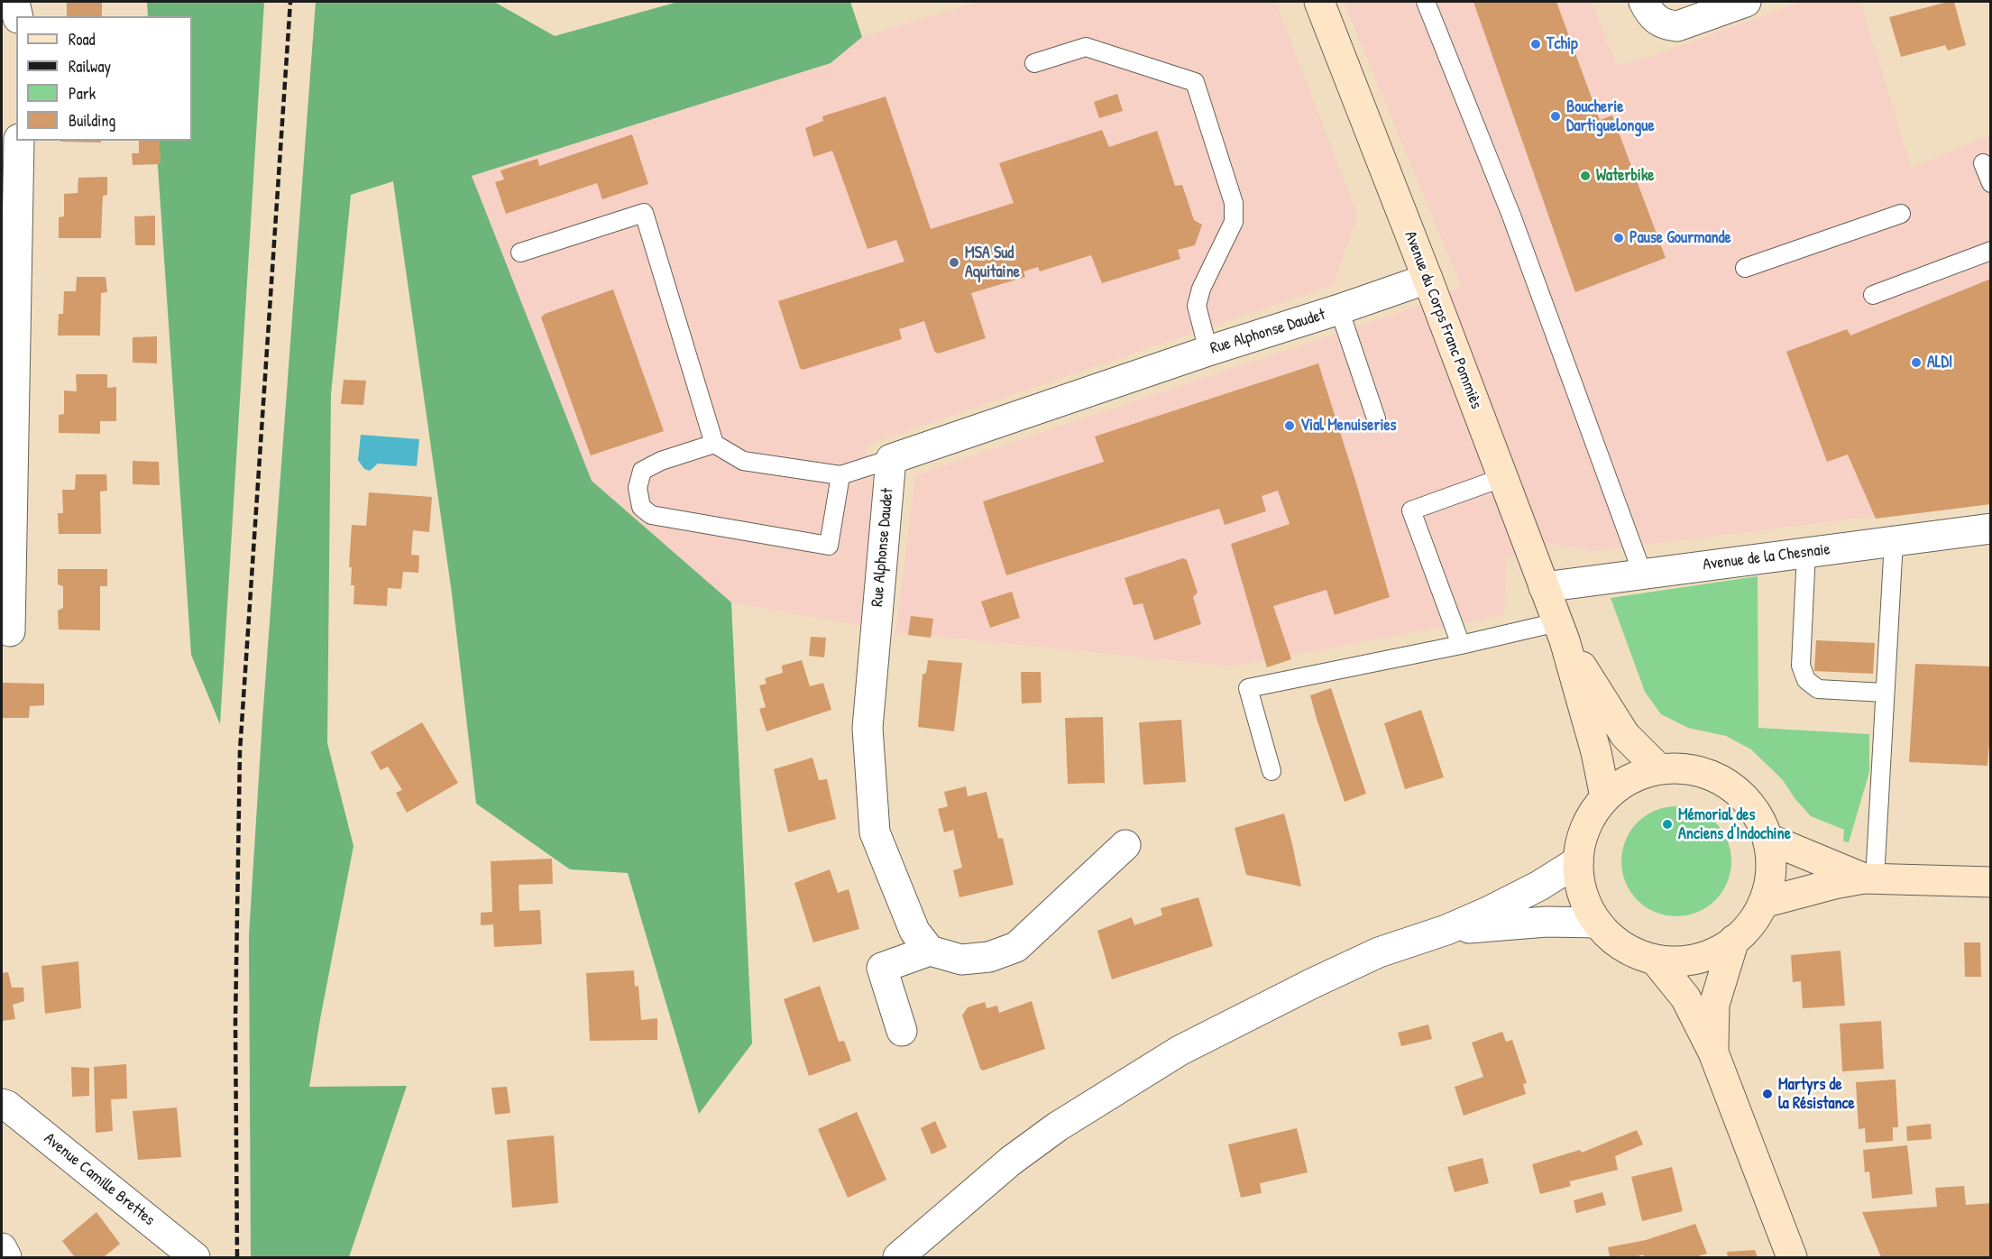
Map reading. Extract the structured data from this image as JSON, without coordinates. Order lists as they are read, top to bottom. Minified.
{"streets":{"main road":["Avenue du Corps Franc Pommiès"],"street":["Rue Alphonse Daudet","Avenue de la Chesnaie","Avenue Camille Brettes"]},"crossings":[["Avenue du Corps Franc Pommiès","Rue Alphonse Daudet"],["Avenue du Corps Franc Pommiès","Avenue de la Chesnaie"]],"places":["Tchip","Boucherie Dartiguelongue","Waterbike","Pause Gourmande","MSA Sud Aquitaine","ALDI","Vial Menuiseries","Mémorial des Anciens d'Indochine","Martyrs de la Résistance"],"legend":["Road","Railway","Park","Building"]}
